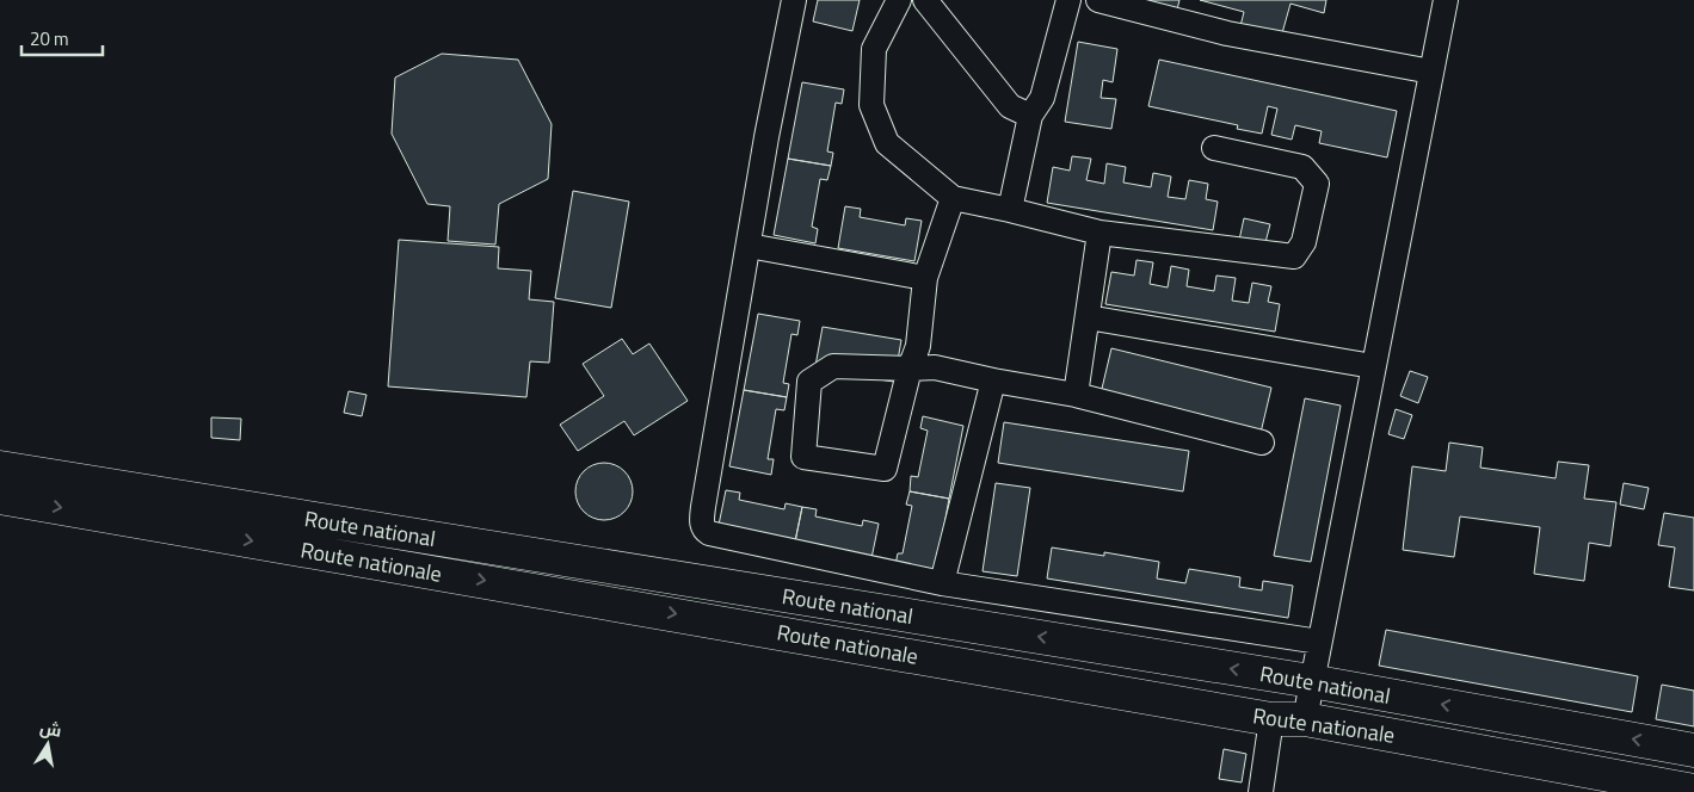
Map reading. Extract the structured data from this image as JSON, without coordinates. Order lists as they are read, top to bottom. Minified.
{"streets":{"main road":["Route national","Route nationale"]},"one_way":["Route national","Route nationale"],"scale_bar":"20 m","north":"top"}
